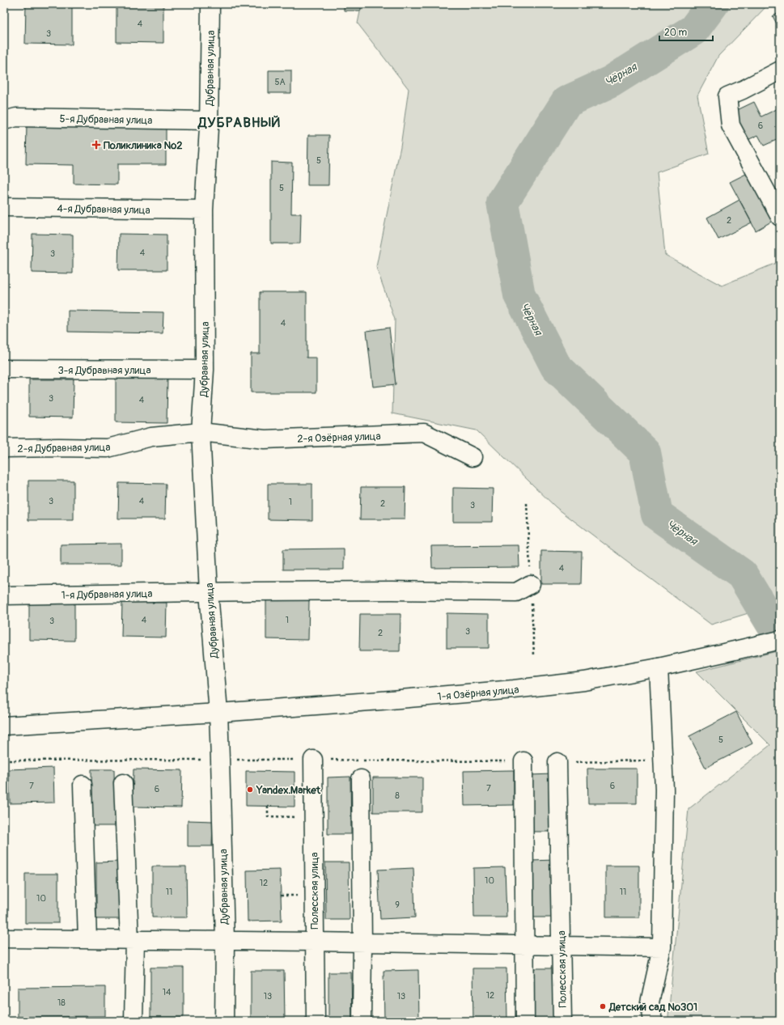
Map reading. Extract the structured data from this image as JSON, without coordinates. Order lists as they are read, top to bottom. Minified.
{"streets":{"street":["Дубравная улица","5-я Дубравная улица","4-я Дубравная улица","3-я Дубравная улица","2-я Озёрная улица","2-я Дубравная улица","1-я Дубравная улица","1-я Озёрная улица","Полесская улица"]},"crossings":[["Дубравная улица","5-я Дубравная улица"],["Дубравная улица","4-я Дубравная улица"],["Дубравная улица","3-я Дубравная улица"],["Дубравная улица","2-я Озёрная улица"],["Дубравная улица","2-я Дубравная улица"],["Дубравная улица","1-я Дубравная улица"],["Дубравная улица","1-я Озёрная улица"],["2-я Озёрная улица","2-я Дубравная улица"]],"districts":["ДУБРАВНЫЙ"],"water":["Чёрная"],"places":{"health":["Поликлиника №2"],"other":["Yandex.Market","Детский сад №301"]},"house_numbers":["4","3","5А","6","5","5","2","4","3","4","3","4","3","4","1","2","3","4","4","1","3","3","2","5","7","6","7","6","8","10","12","11","11","10","9","14","12","13","13","18"],"scale_bar":"20 m"}
